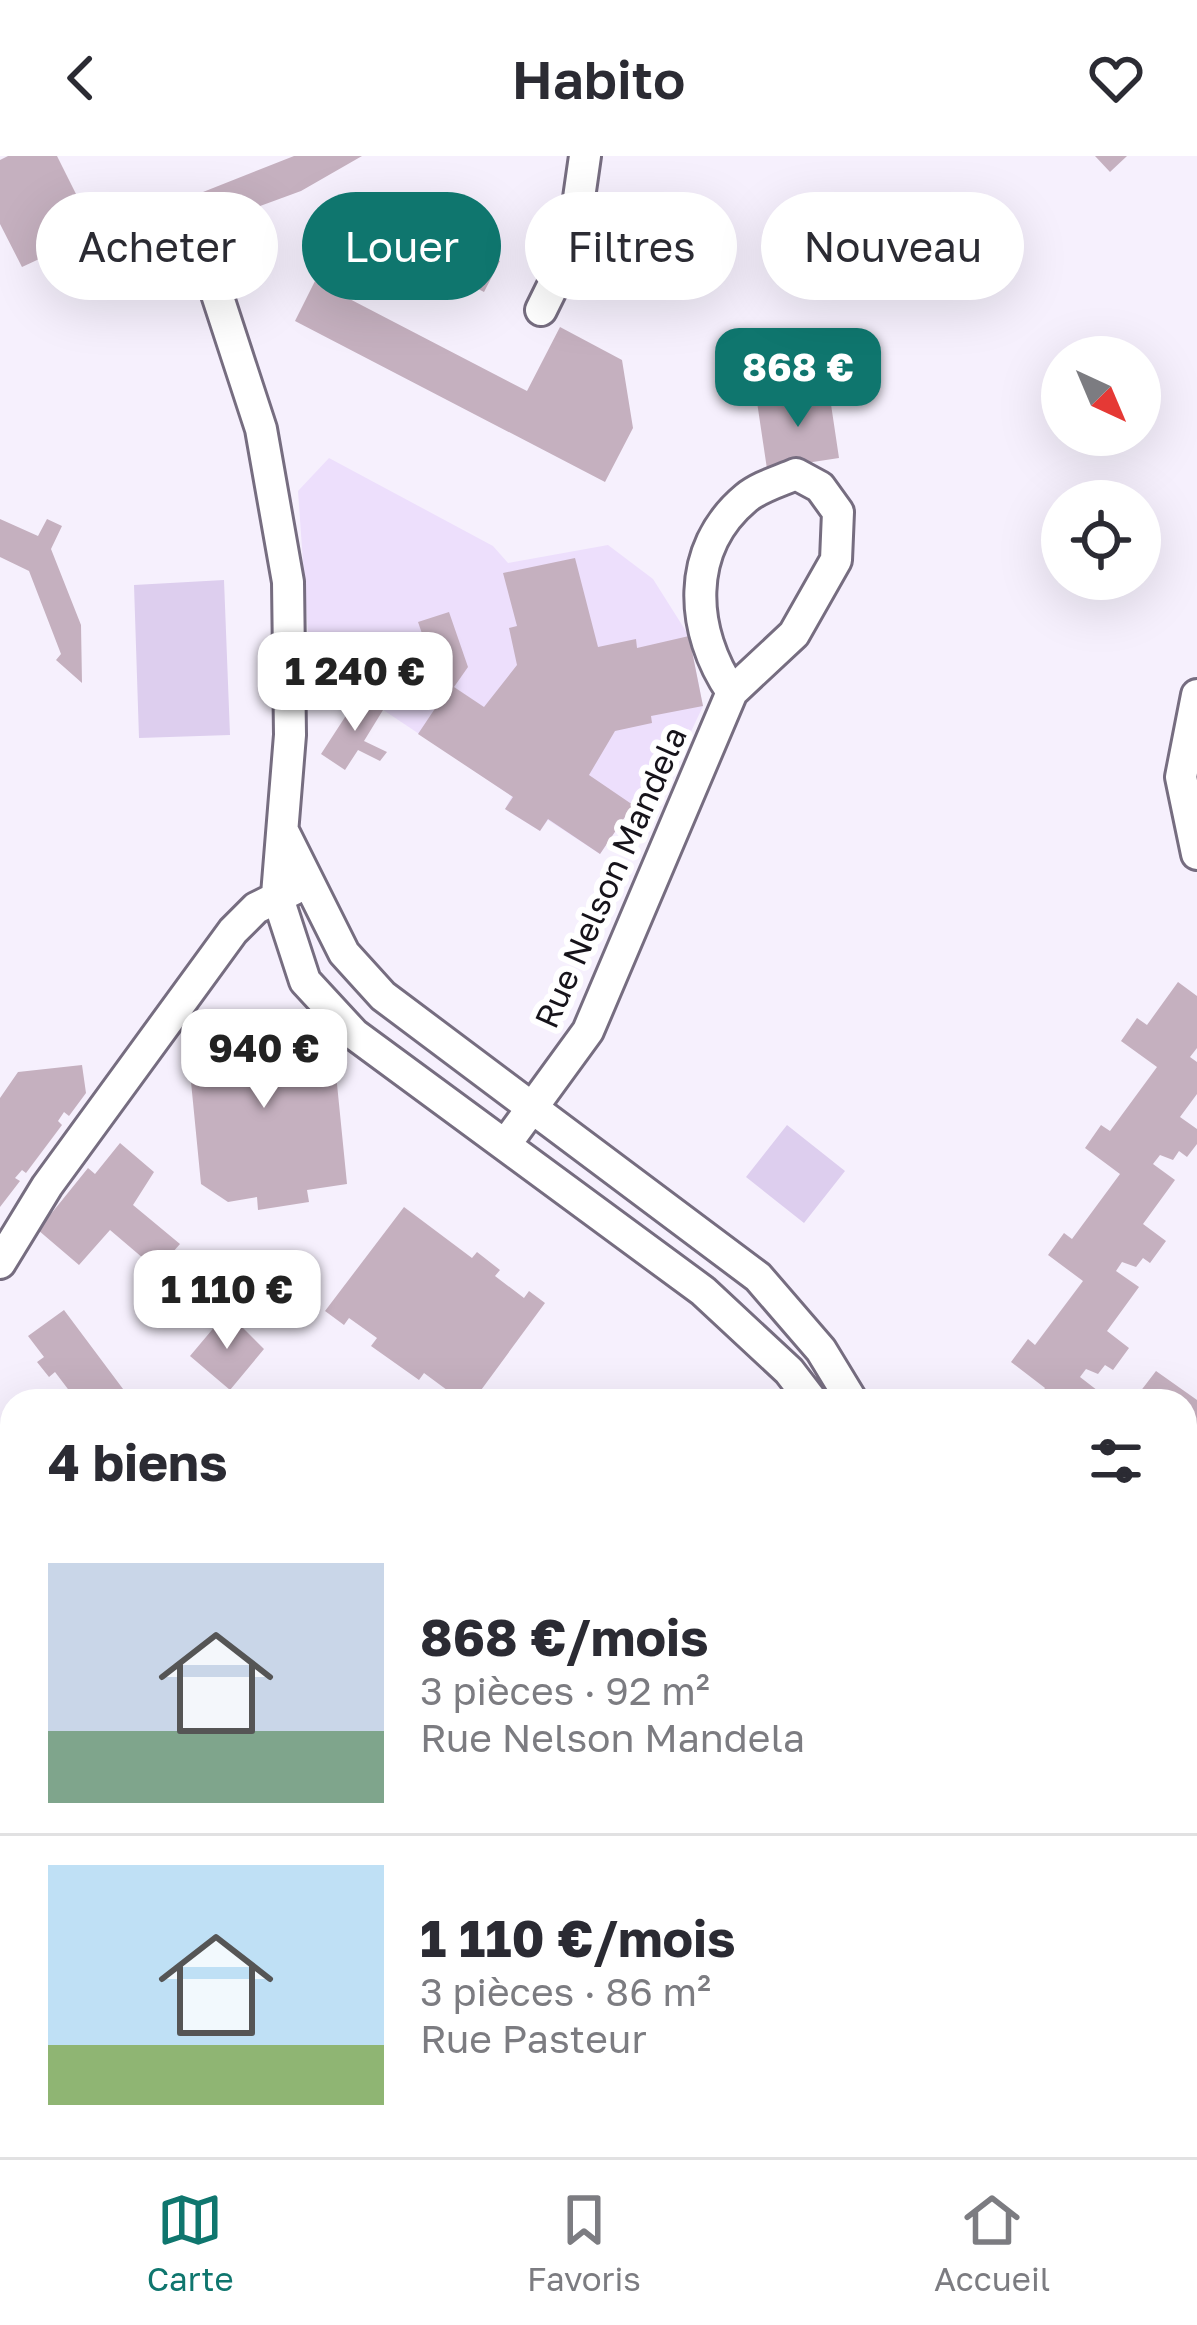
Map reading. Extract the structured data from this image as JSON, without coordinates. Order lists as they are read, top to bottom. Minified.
{"streets":{"street":["Rue Nelson Mandela"]},"north":"bottom right","page":{"header":"Habito","chip":["Acheter","Louer","Filtres","Nouveau"],"price":["868 €","1 240 €","940 €","1 110 €"],"heading":"4 biens","list":[{"name":"868 €/mois","note":"3 pièces · 92 m² · Rue Nelson Mandela"},{"name":"1 110 €/mois","note":"3 pièces · 86 m² · Rue Pasteur"}],"tabs":["Carte","Favoris","Accueil"]}}
